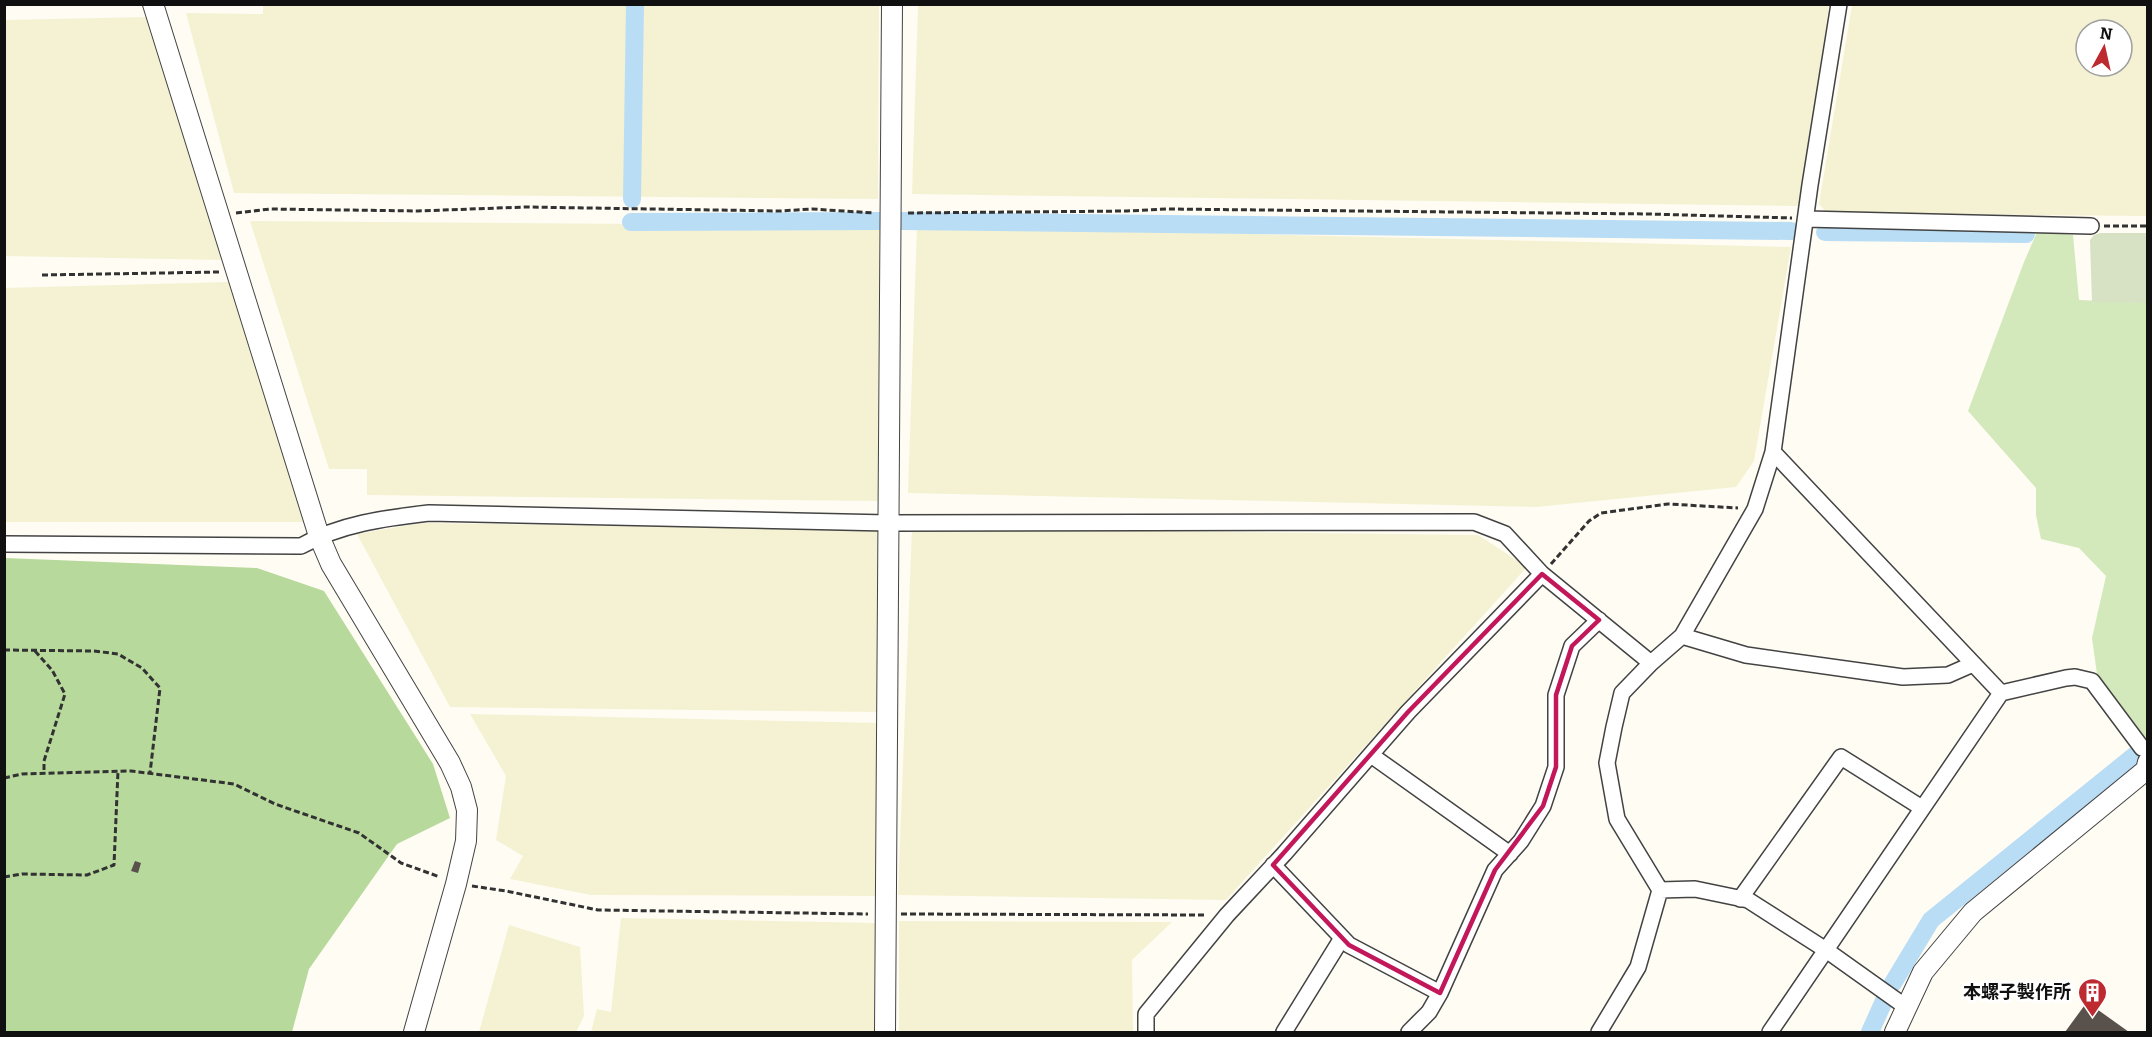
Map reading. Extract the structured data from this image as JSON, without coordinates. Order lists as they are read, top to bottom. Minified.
{"places":{"building":["本螺子製作所"]},"north":"top"}
